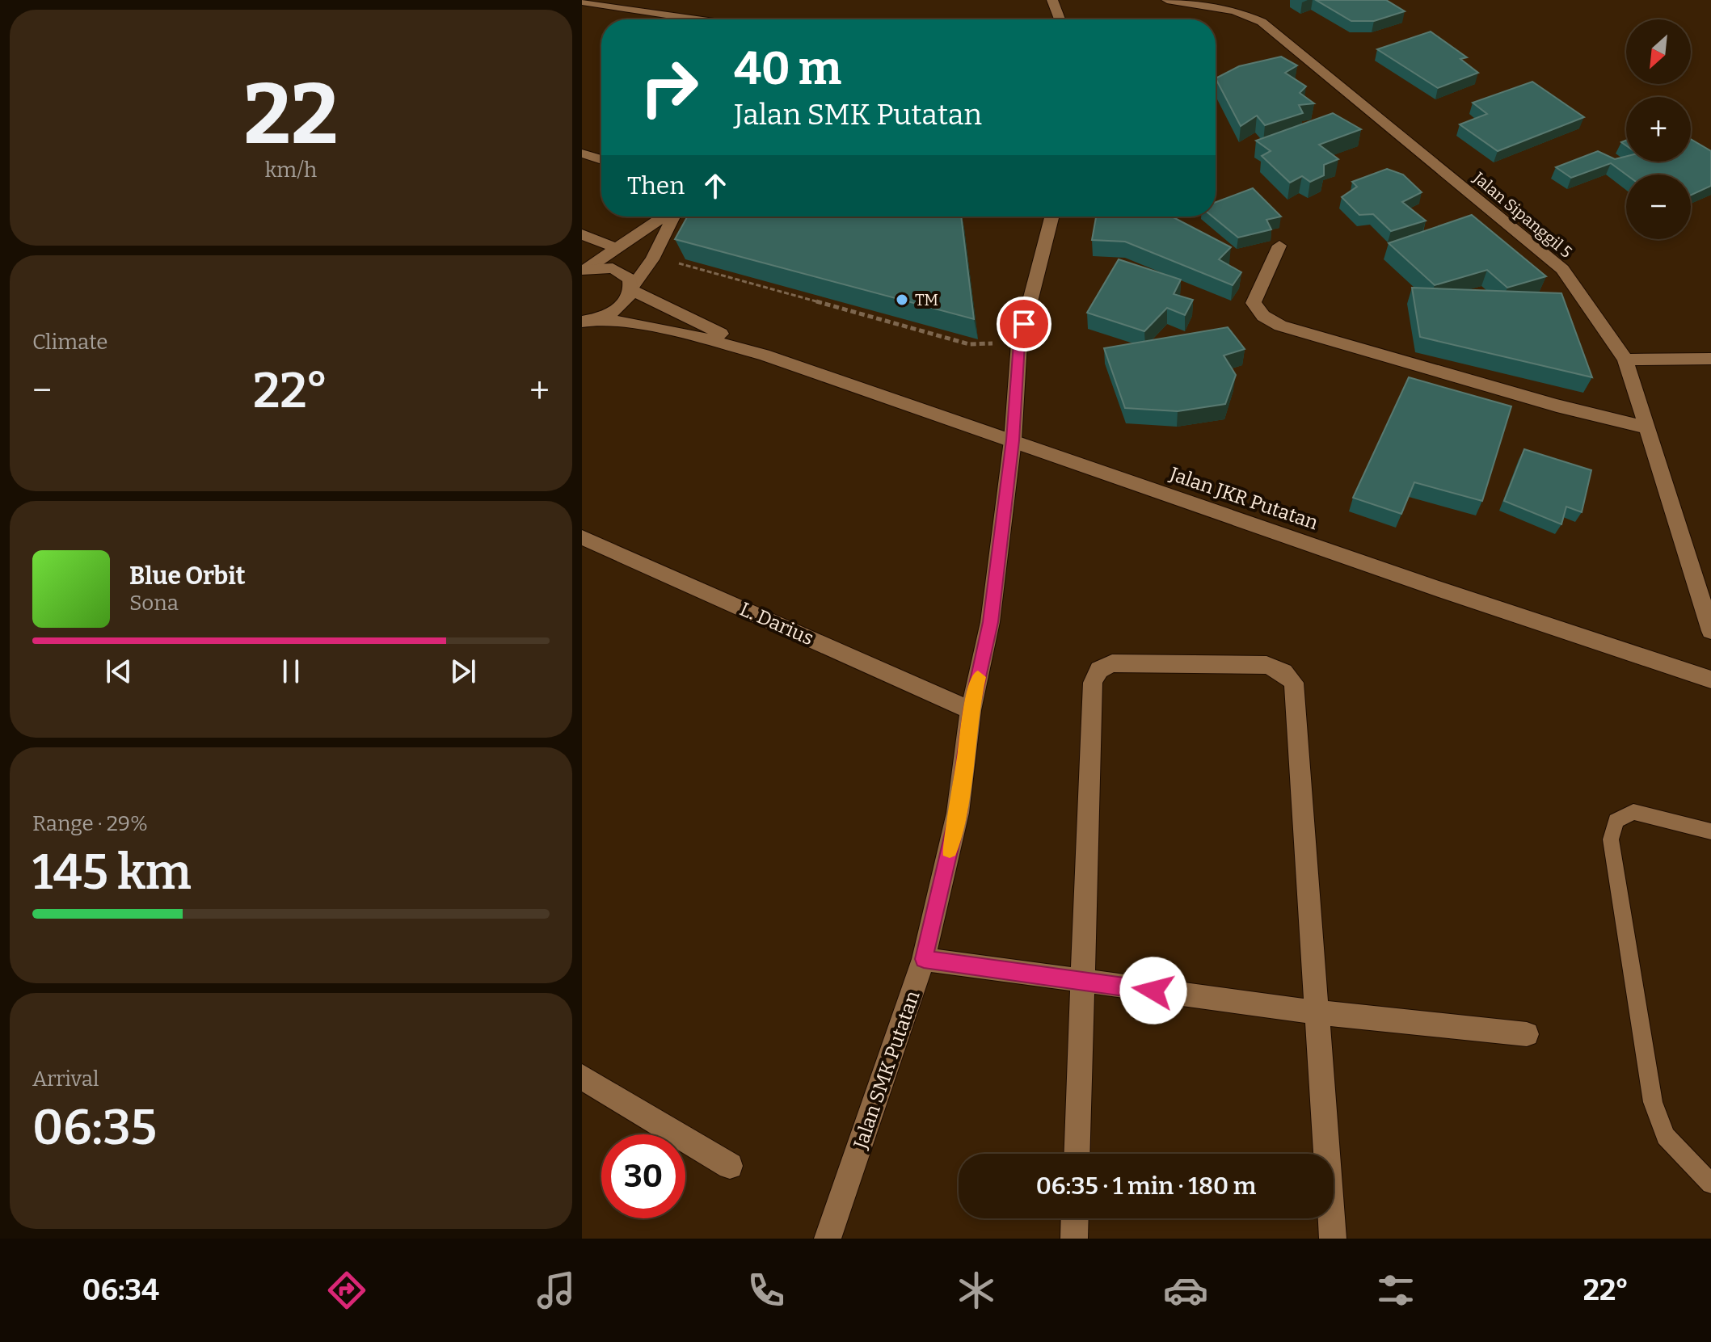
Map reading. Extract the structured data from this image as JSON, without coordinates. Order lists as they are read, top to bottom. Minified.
{"streets":{"street":["Jalan Sipanggil 5","Jalan JKR Putatan","L. Darius","Jalan SMK Putatan"]},"crossings":[["Jalan JKR Putatan","Jalan SMK Putatan"],["L. Darius","Jalan SMK Putatan"]],"places":["TM"],"north":"bottom left","page":{"tile":[["22","km/h"],"Climate",["Range · 29%","145 km"],["Arrival","06:35"]],"map_buttons":["+","−"],"turn":["40 m","Jalan SMK Putatan"],"then":"Then","heat":["−","22°","+"],"song":["Blue Orbit","Sona"],"limit":"30","trip":"06:35 · 1 min · 180 m","tabs":["06:34","22°"]}}
